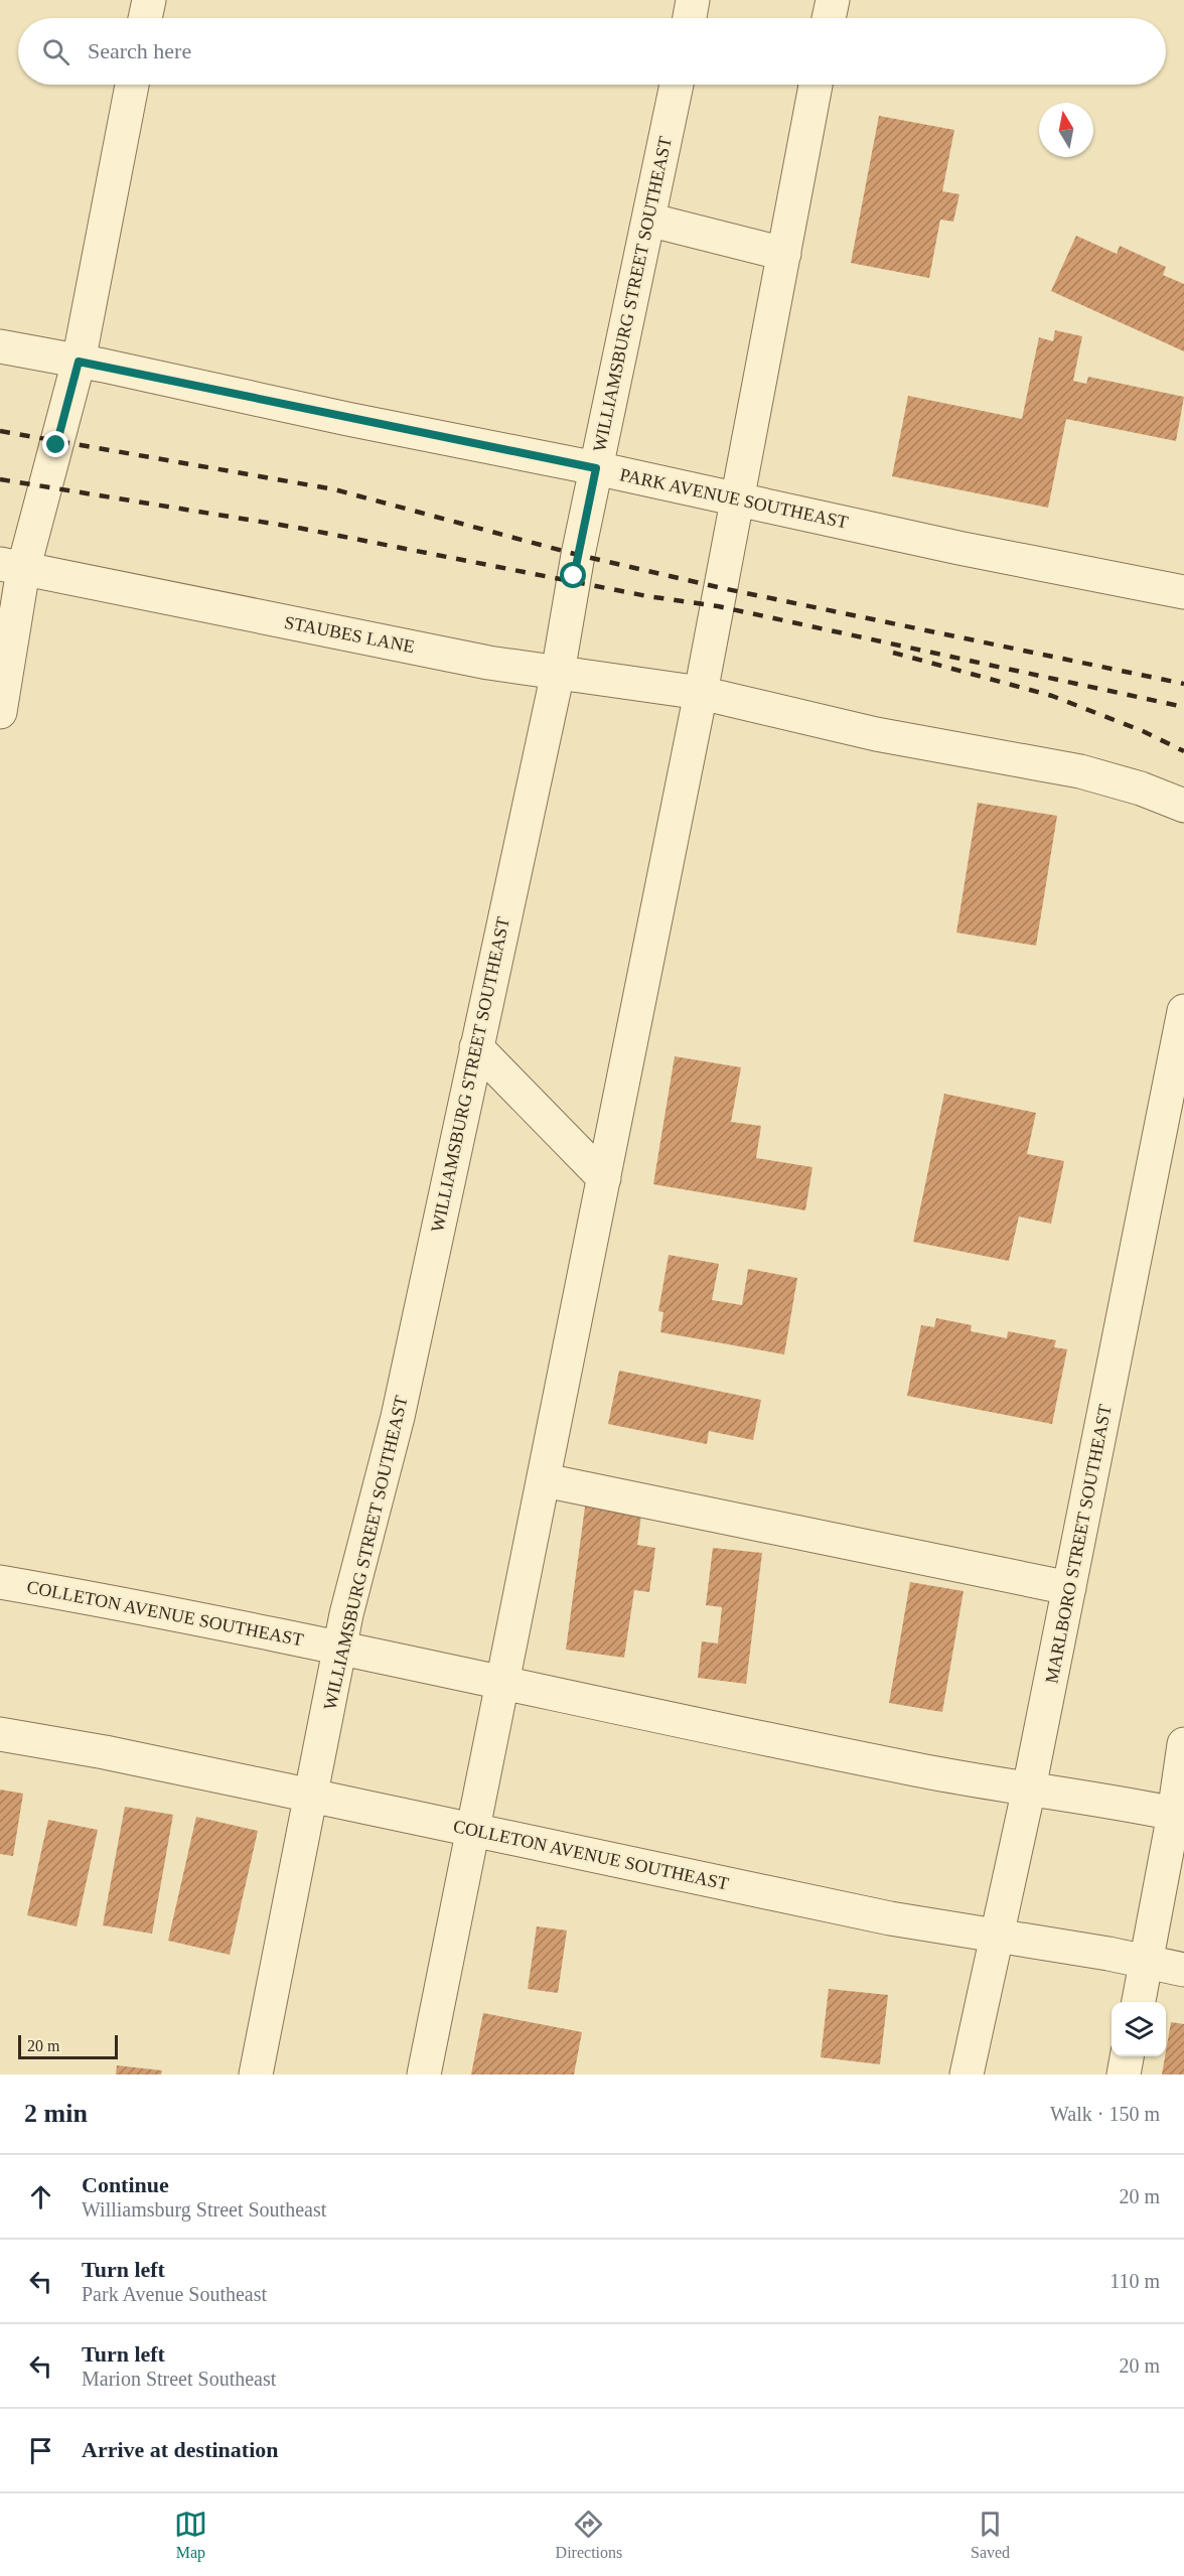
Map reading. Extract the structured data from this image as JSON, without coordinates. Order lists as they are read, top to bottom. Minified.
{"streets":{"street":["WILLIAMSBURG STREET SOUTHEAST","PARK AVENUE SOUTHEAST","STAUBES LANE","MARLBORO STREET SOUTHEAST","COLLETON AVENUE SOUTHEAST"]},"crossings":[["WILLIAMSBURG STREET SOUTHEAST","PARK AVENUE SOUTHEAST"],["WILLIAMSBURG STREET SOUTHEAST","STAUBES LANE"],["WILLIAMSBURG STREET SOUTHEAST","COLLETON AVENUE SOUTHEAST"],["MARLBORO STREET SOUTHEAST","COLLETON AVENUE SOUTHEAST"]],"scale_bar":"20 m","north":"top","page":{"search":"Search here","scale":"20 m","heading":["2 min","Walk · 150 m"],"list":[["Continue","Williamsburg Street Southeast","20 m"],["Turn left","Park Avenue Southeast","110 m"],["Turn left","Marion Street Southeast","20 m"],"Arrive at destination"],"nav":["Map","Directions","Saved"]}}
